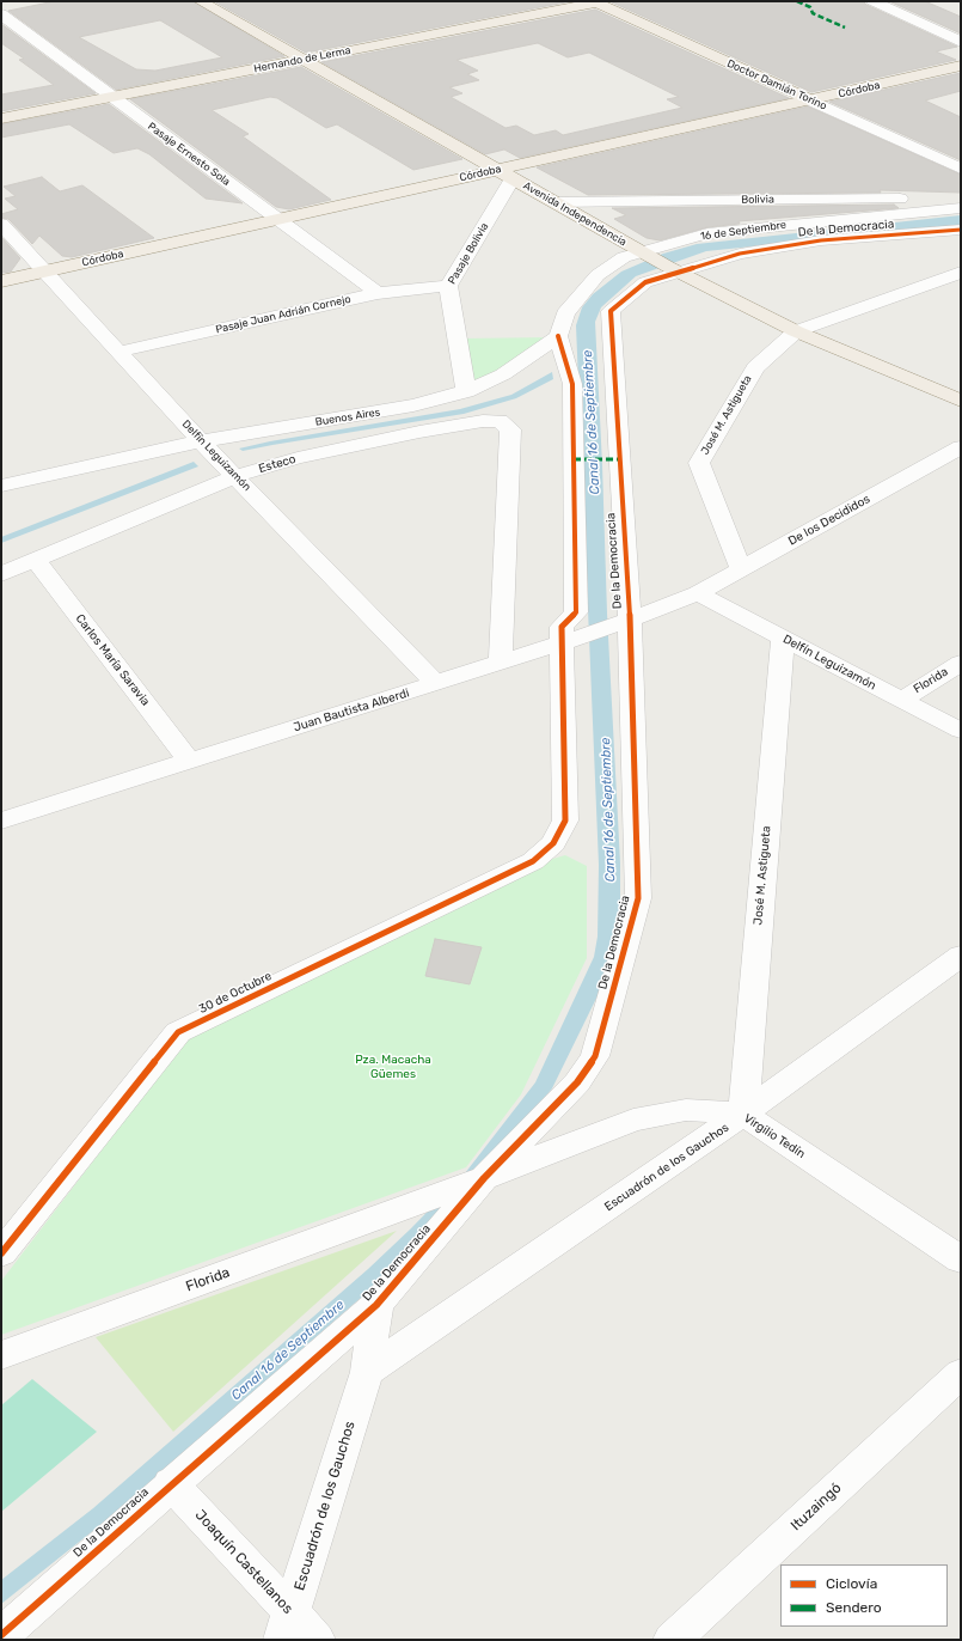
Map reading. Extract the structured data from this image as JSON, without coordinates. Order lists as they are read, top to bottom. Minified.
{"streets":{"main road":["Hernando de Lerma","Doctor Damián Torino","Córdoba","Avenida Independencia"],"street":["Pasaje Ernesto Sola","Bolivia","De la Democracia","16 de Septiembre","Pasaje Bolivia","Pasaje Juan Adrián Cornejo","José M. Astigueta","Buenos Aires","Delfín Leguizamón","Esteco","De los Decididos","Carlos María Saravia","Florida","Juan Bautista Alberdi","30 de Octubre","Virgilio Tedín","Escuadrón de los Gauchos","Ituzaingó","Joaquín Castellanos"]},"crossings":[["Hernando de Lerma","Doctor Damián Torino"],["Hernando de Lerma","Pasaje Ernesto Sola"],["Hernando de Lerma","Avenida Independencia"],["Doctor Damián Torino","Córdoba"],["Córdoba","Pasaje Ernesto Sola"],["Córdoba","Avenida Independencia"],["Córdoba","Pasaje Bolivia"],["Córdoba","Delfín Leguizamón"],["Pasaje Ernesto Sola","Pasaje Juan Adrián Cornejo"],["Bolivia","Avenida Independencia"],["Avenida Independencia","De la Democracia"],["Avenida Independencia","16 de Septiembre"],["Avenida Independencia","Pasaje Bolivia"],["Avenida Independencia","José M. Astigueta"],["De la Democracia","Juan Bautista Alberdi"],["De la Democracia","Virgilio Tedín"],["De la Democracia","Escuadrón de los Gauchos"],["De la Democracia","Joaquín Castellanos"],["Pasaje Bolivia","Pasaje Juan Adrián Cornejo"],["Pasaje Bolivia","Buenos Aires"],["Pasaje Juan Adrián Cornejo","Delfín Leguizamón"],["José M. Astigueta","Delfín Leguizamón"],["José M. Astigueta","De los Decididos"],["José M. Astigueta","Virgilio Tedín"],["José M. Astigueta","Escuadrón de los Gauchos"],["Buenos Aires","Delfín Leguizamón"],["Delfín Leguizamón","Esteco"],["Delfín Leguizamón","De los Decididos"],["Delfín Leguizamón","Florida"],["Delfín Leguizamón","Juan Bautista Alberdi"],["Esteco","Carlos María Saravia"],["Esteco","Juan Bautista Alberdi"],["De los Decididos","Juan Bautista Alberdi"],["Carlos María Saravia","Juan Bautista Alberdi"],["Florida","Virgilio Tedín"],["Juan Bautista Alberdi","30 de Octubre"],["Virgilio Tedín","Escuadrón de los Gauchos"],["Escuadrón de los Gauchos","Joaquín Castellanos"]],"water":["Canal 16 de Septiembre"],"parks":["Pza. Macacha Güemes"],"legend":["Ciclovía","Sendero"]}
